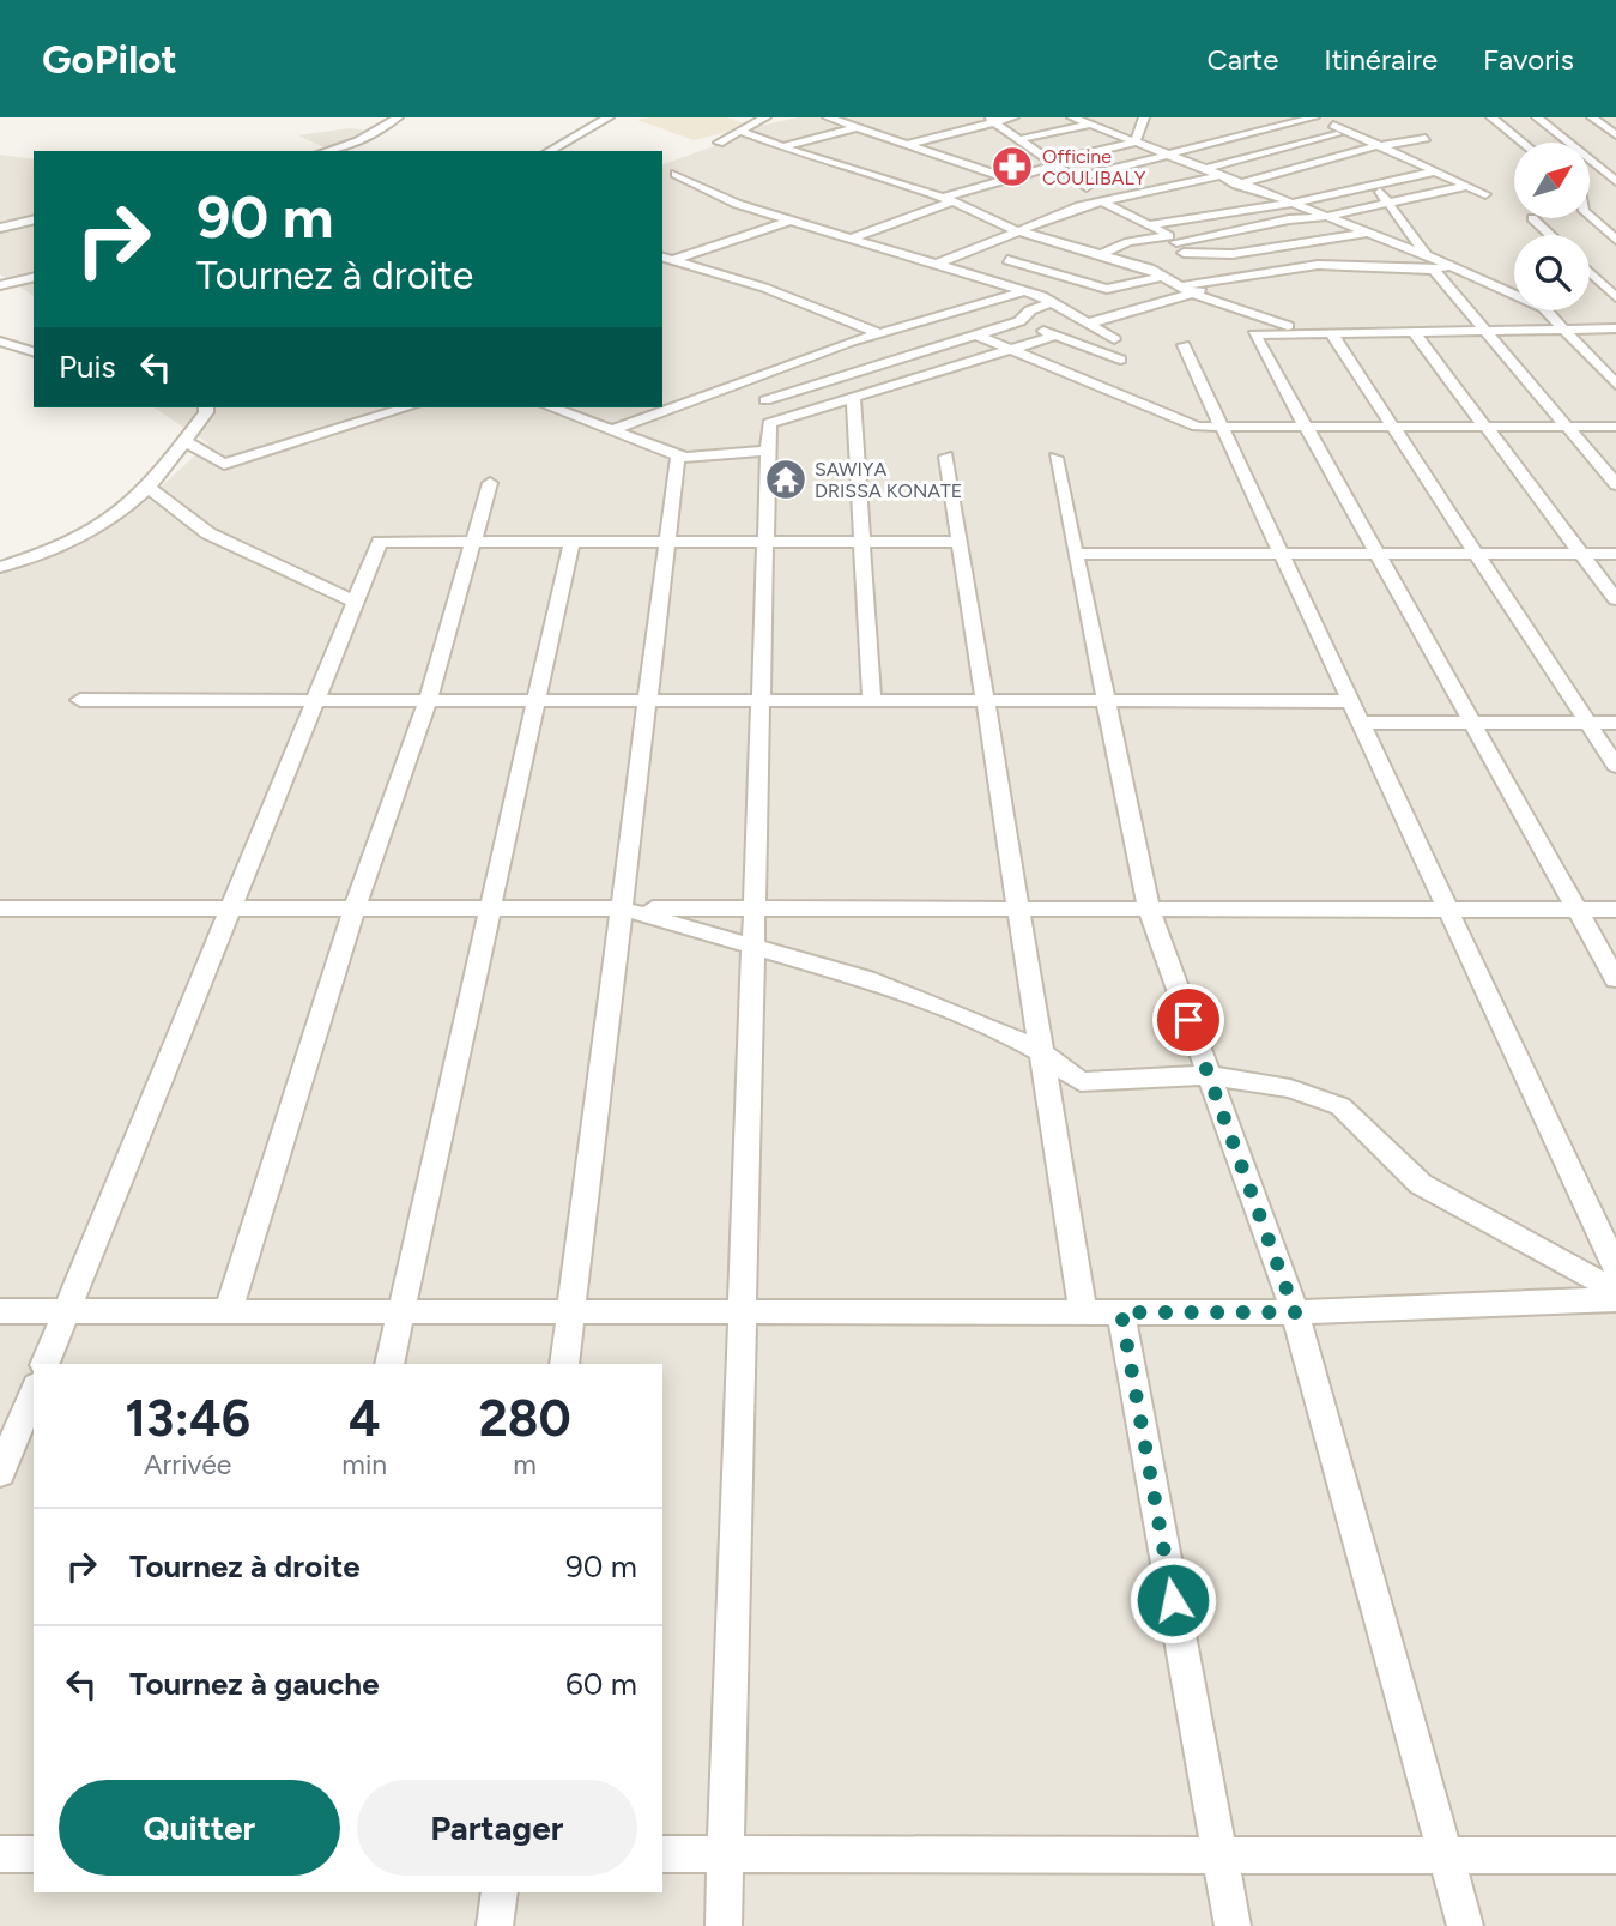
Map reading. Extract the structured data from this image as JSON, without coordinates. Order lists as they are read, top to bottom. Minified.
{"places":{"pharmacy":["Officine COULIBALY"],"temple":["SAWIYA DRISSA KONATE"]},"north":"top right","page":{"header":"GoPilot","nav":["Carte","Itinéraire","Favoris"],"turn":["90 m","Tournez à droite"],"then":"Puis","eta":["13:46","Arrivée","4","min","280","m"],"list":[{"name":"Tournez à droite","value":"90 m"},{"name":"Tournez à gauche","value":"60 m"}],"buttons":["Quitter","Partager"]}}
